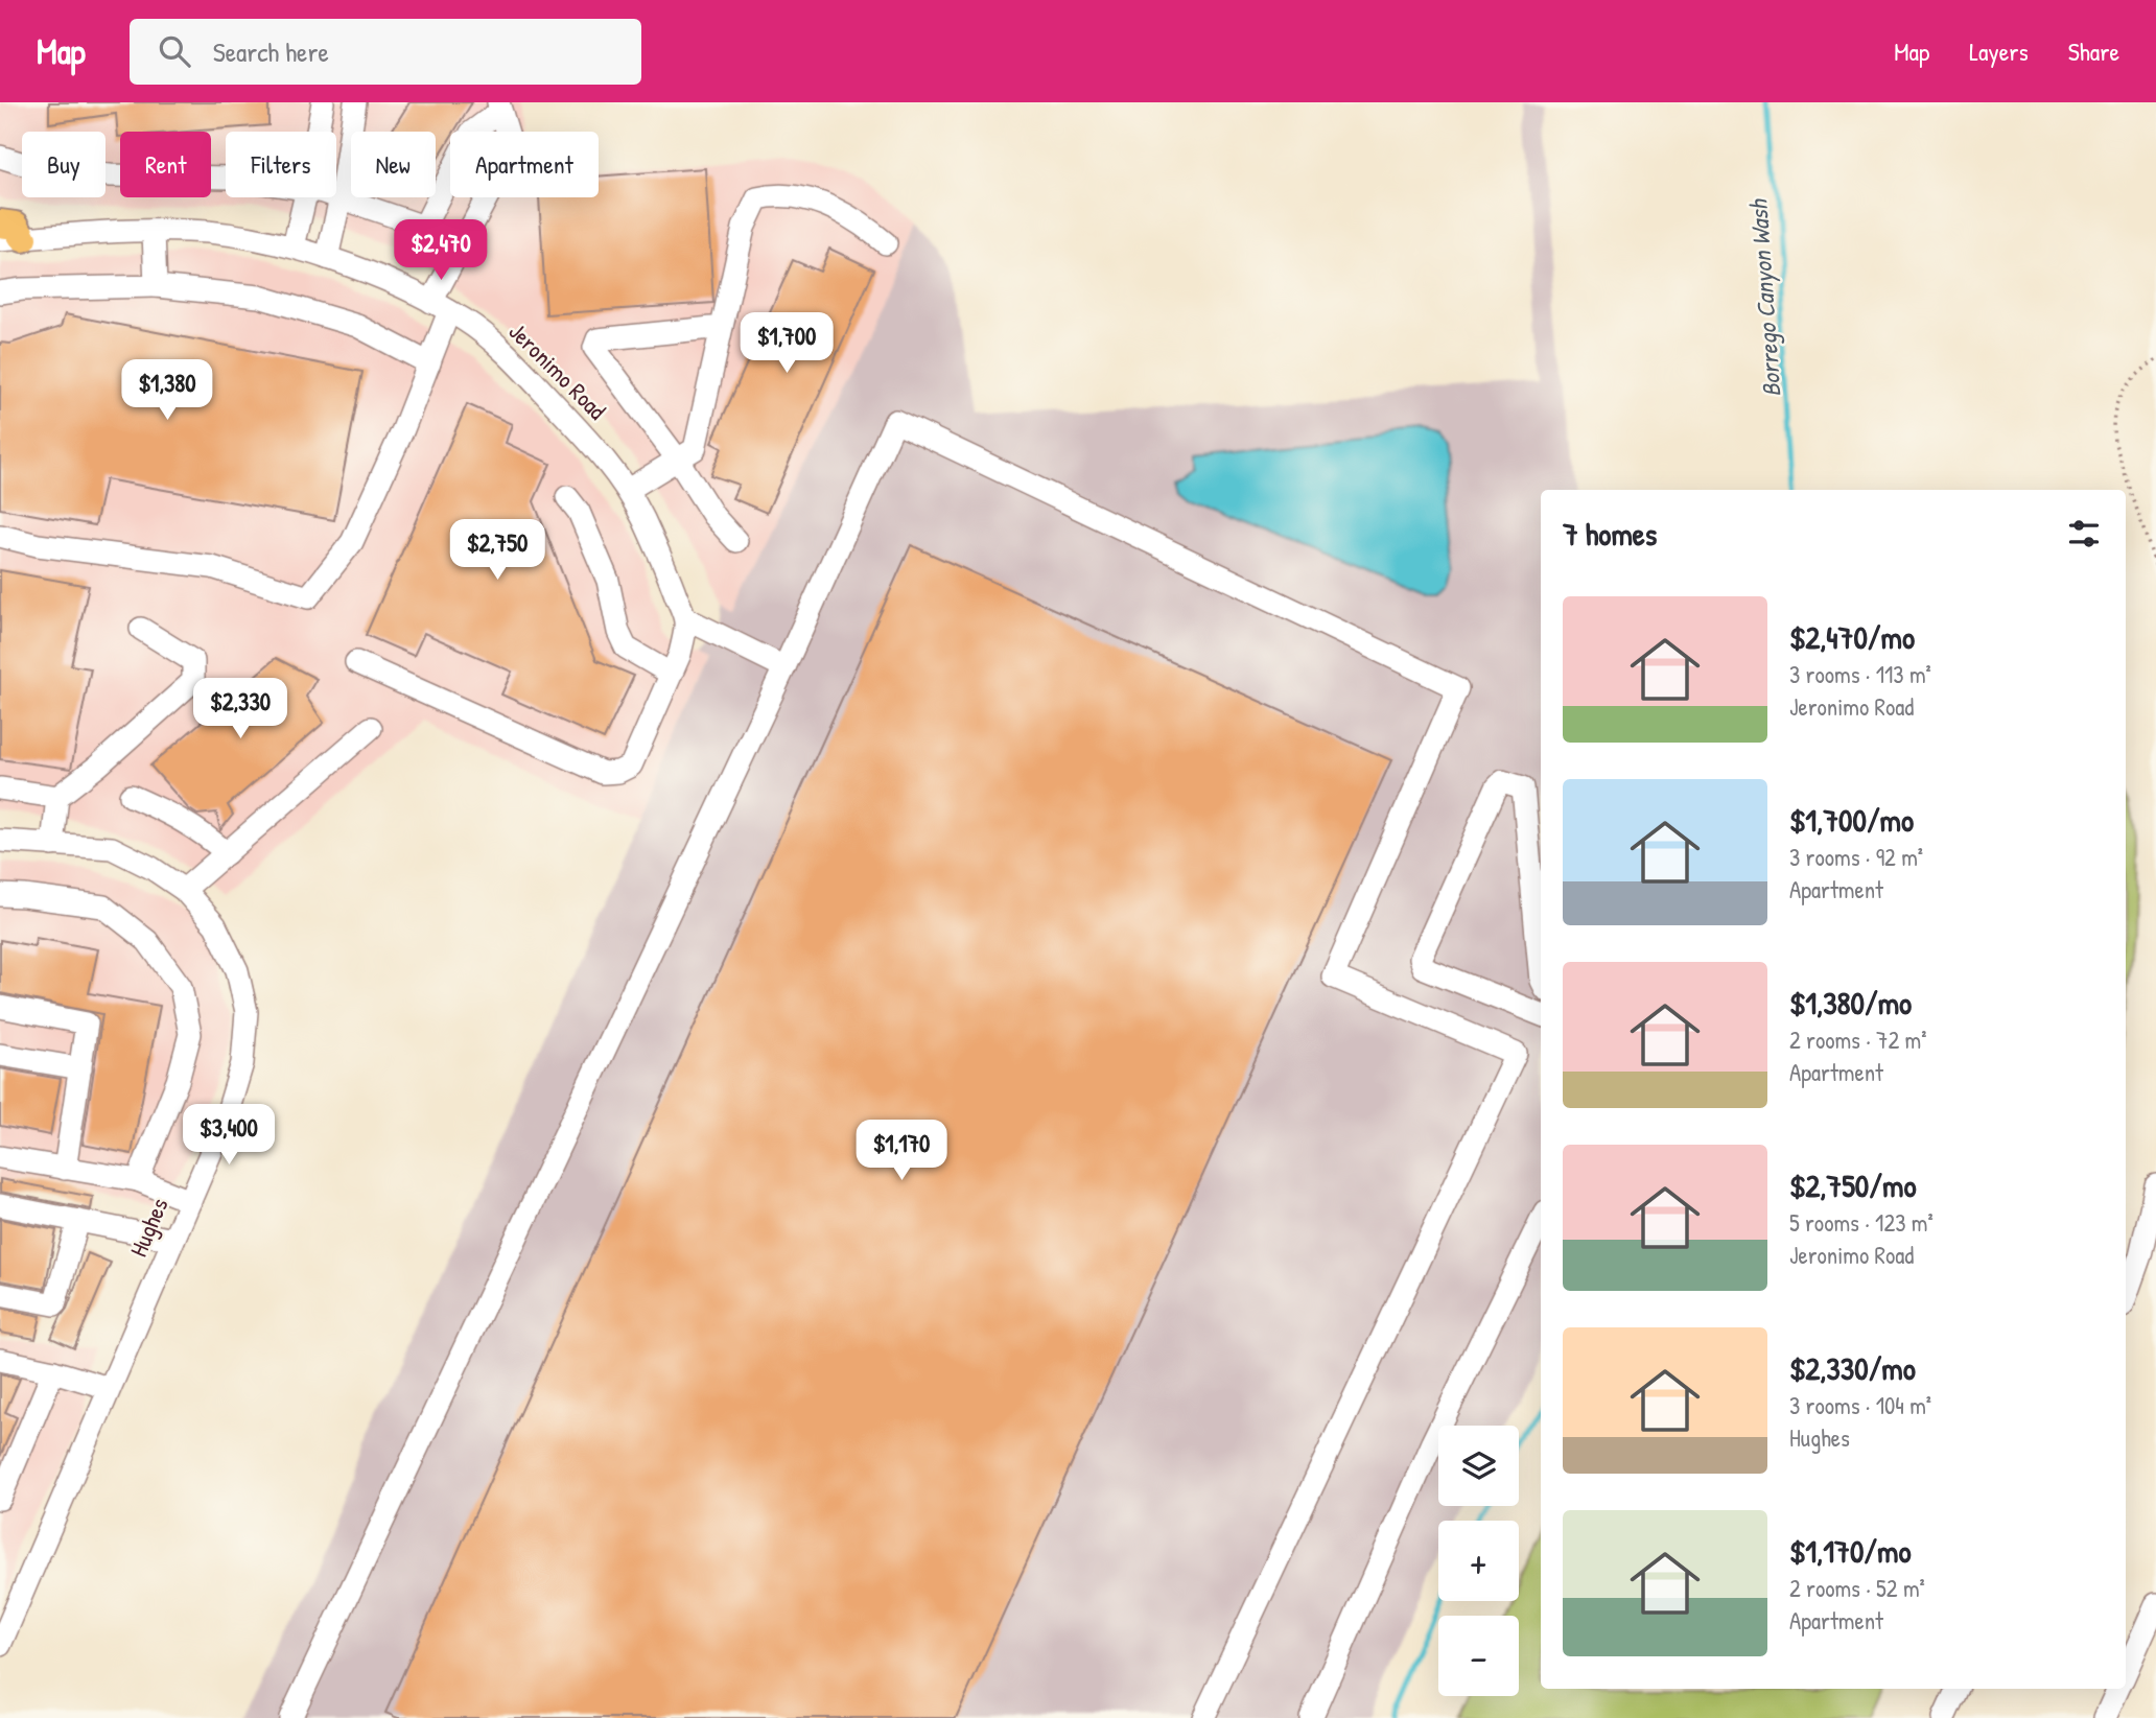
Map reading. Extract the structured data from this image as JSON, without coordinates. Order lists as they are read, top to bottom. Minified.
{"streets":{"street":["Jeronimo Road","Hughes"]},"water":["Borrego Canyon Wash"],"page":{"header":"Map","search":"Search here","nav":["Map","Layers","Share"],"chip":["Buy","Rent","Filters","New","Apartment"],"price":["$2,470","$1,700","$1,380","$2,750","$2,330","$3,400","$1,170"],"heading":"7 homes","list":[{"name":"$2,470/mo","note":"3 rooms · 113 m² · Jeronimo Road"},{"name":"$1,700/mo","note":"3 rooms · 92 m² · Apartment"},{"name":"$1,380/mo","note":"2 rooms · 72 m² · Apartment"},{"name":"$2,750/mo","note":"5 rooms · 123 m² · Jeronimo Road"},{"name":"$2,330/mo","note":"3 rooms · 104 m² · Hughes"},{"name":"$1,170/mo","note":"2 rooms · 52 m² · Apartment"}],"map_buttons":["+","−"]}}
